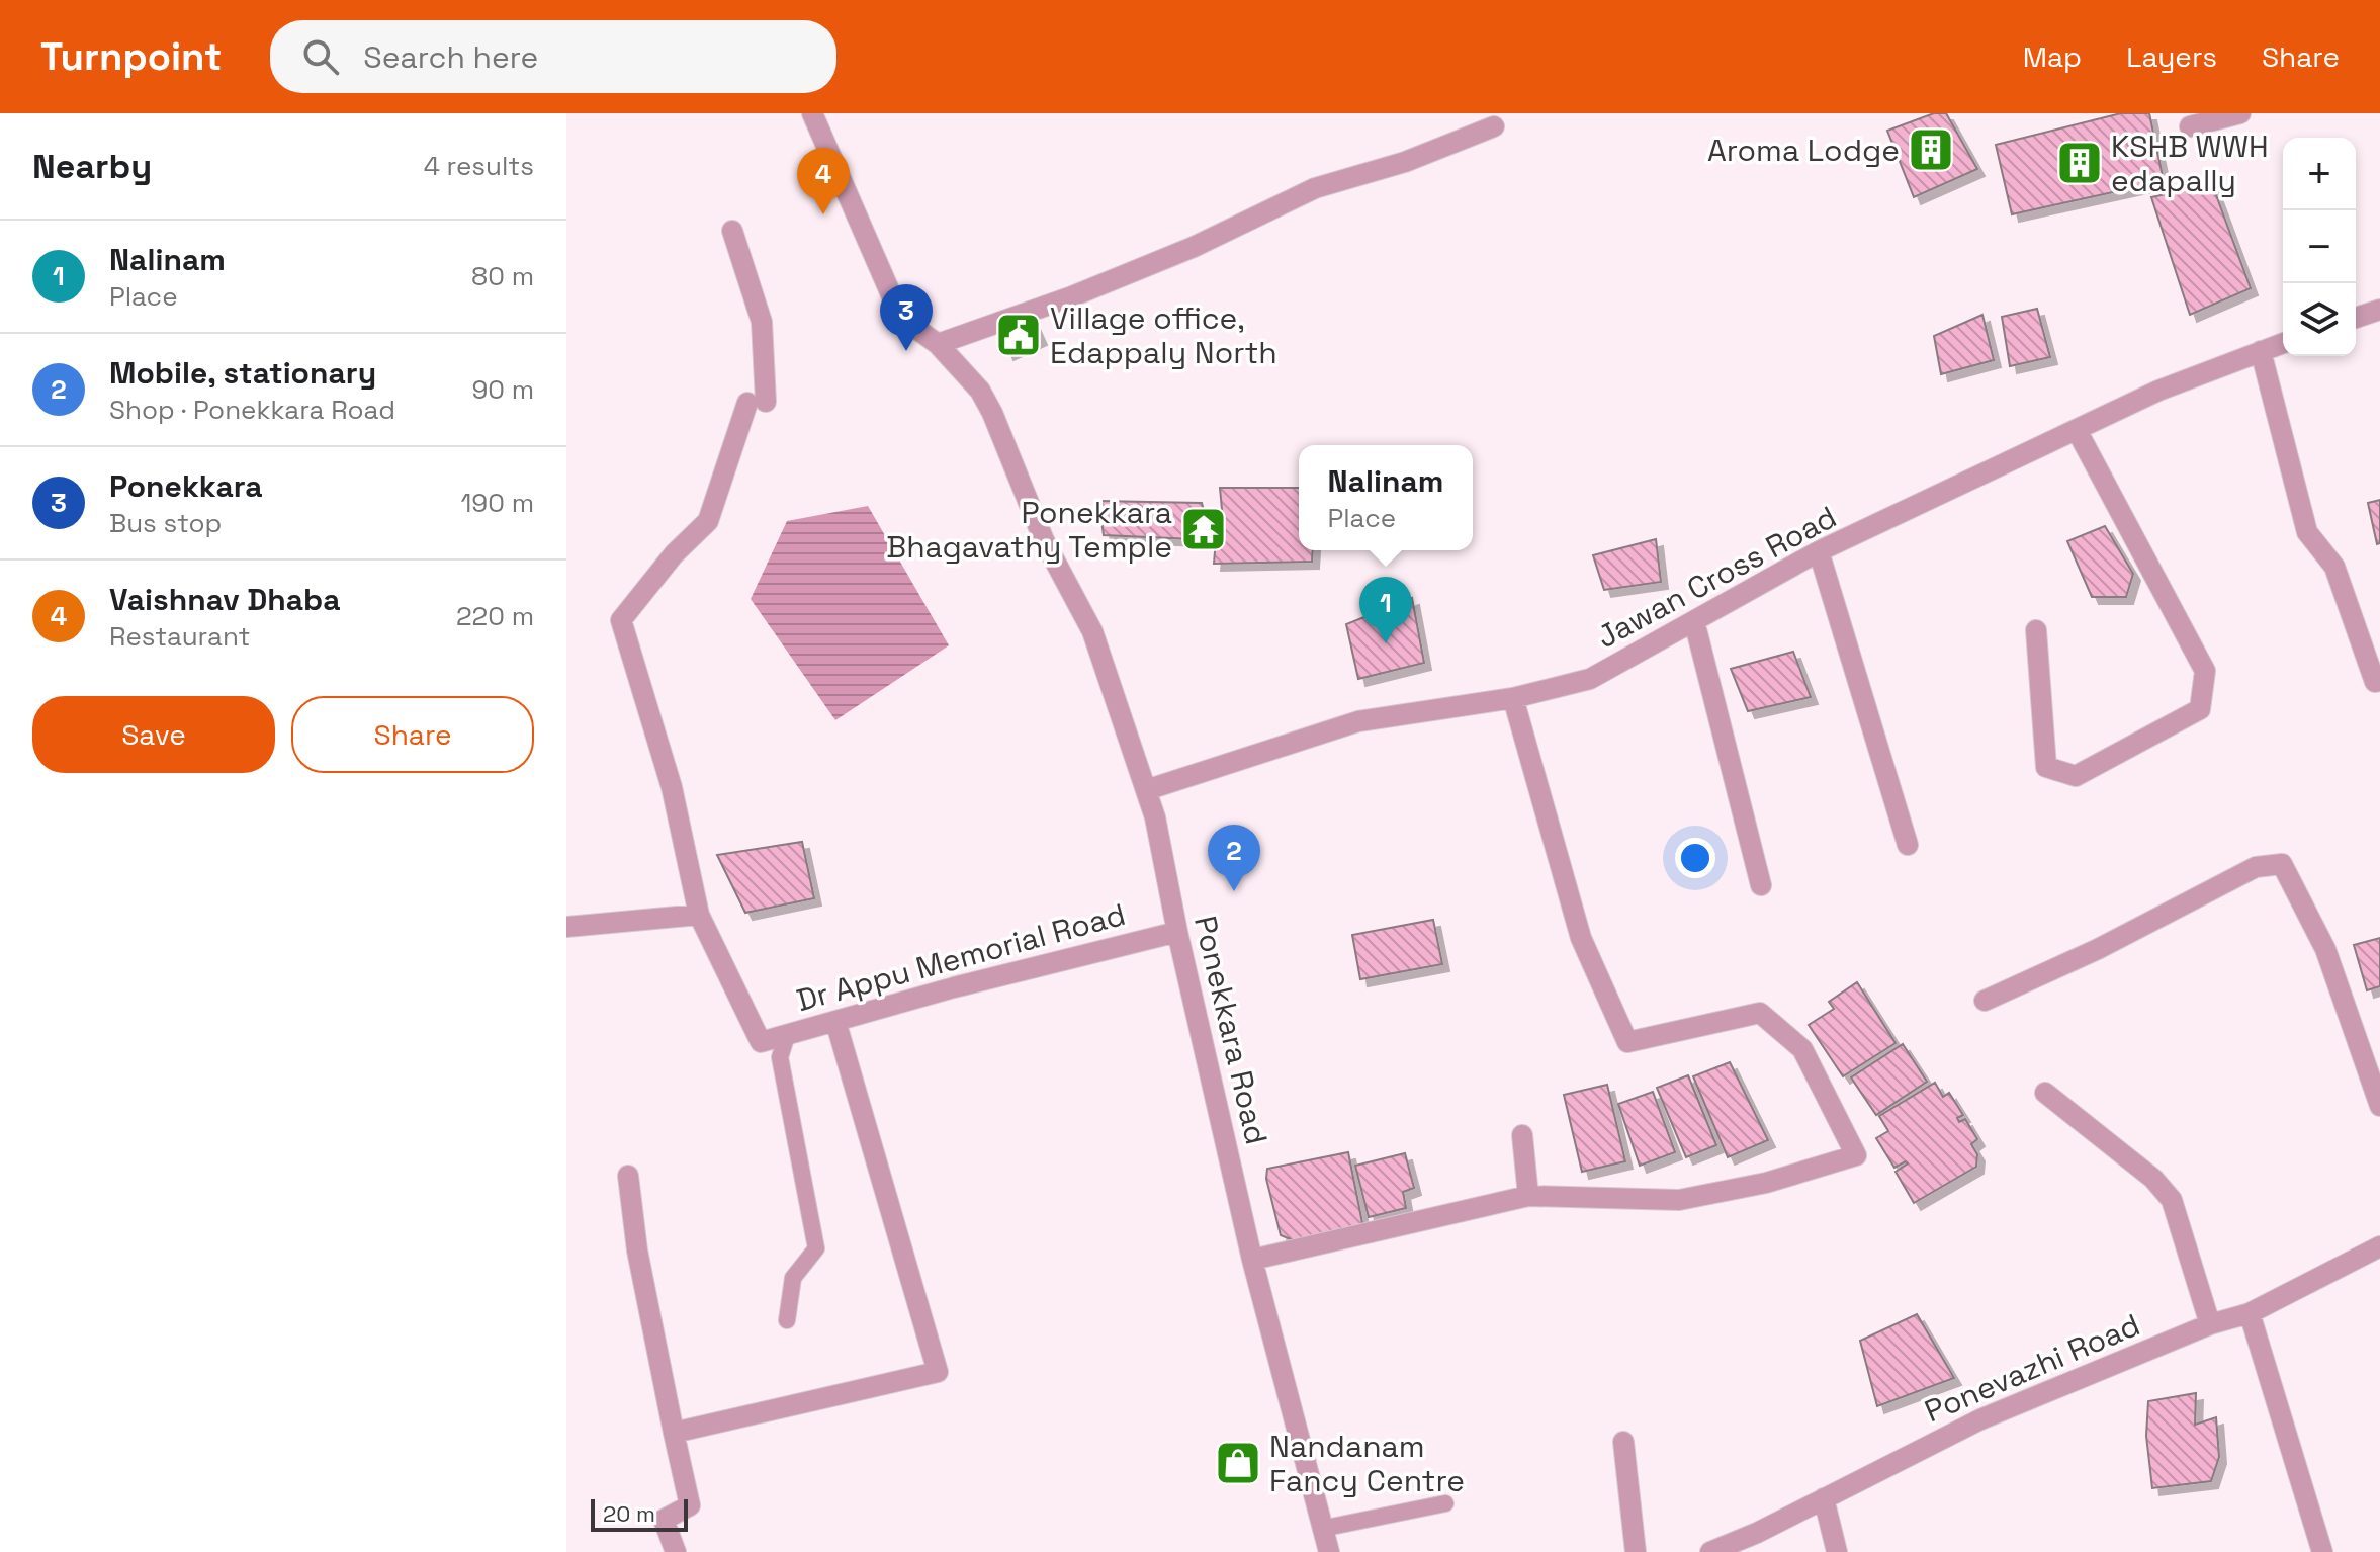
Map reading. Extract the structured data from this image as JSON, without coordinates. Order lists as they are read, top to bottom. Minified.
{"streets":{"street":["Jawan Cross Road","Dr Appu Memorial Road","Ponekkara Road","Ponevazhi Road"]},"crossings":[["Jawan Cross Road","Ponekkara Road"],["Dr Appu Memorial Road","Ponekkara Road"]],"places":{"building":["Aroma Lodge","KSHB WWH edapally"],"public building":["Village office, Edappaly North"],"temple":["Ponekkara Bhagavathy Temple"],"shop":["Nandanam Fancy Centre"]},"scale_bar":"20 m","page":{"header":"Turnpoint","search":"Search here","nav":["Map","Layers","Share"],"heading":["Nearby","4 results"],"map_buttons":["+","−"],"pins":["4","3","1","2"],"list":[{"mark":"1","name":"Nalinam","note":"Place","value":"80 m"},{"mark":"2","name":"Mobile, stationary","note":"Shop · Ponekkara Road","value":"90 m"},{"mark":"3","name":"Ponekkara","note":"Bus stop","value":"190 m"},{"mark":"4","name":"Vaishnav Dhaba","note":"Restaurant","value":"220 m"}],"popup":["Nalinam","Place"],"buttons":["Save","Share"],"scale":"20 m"}}
